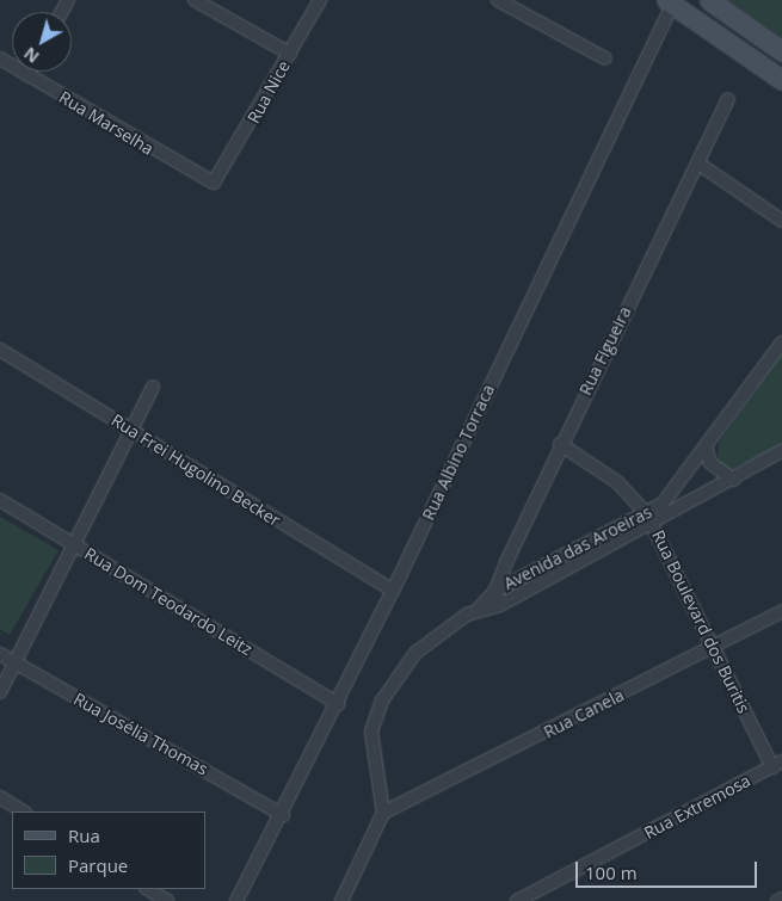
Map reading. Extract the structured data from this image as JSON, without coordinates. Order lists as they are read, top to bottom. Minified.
{"streets":{"street":["Rua Nice","Rua Marselha","Rua Figueira","Rua Albino Torraca","Rua Frei Hugolino Becker","Avenida das Aroeiras","Rua Dom Teodardo Leitz","Rua Boulevard dos Buritis","Rua Canela","Rua Josélia Thomas","Rua Extremosa"]},"crossings":[["Rua Nice","Rua Marselha"],["Rua Figueira","Avenida das Aroeiras"],["Rua Figueira","Rua Boulevard dos Buritis"],["Rua Albino Torraca","Rua Frei Hugolino Becker"],["Rua Albino Torraca","Rua Dom Teodardo Leitz"],["Rua Albino Torraca","Rua Josélia Thomas"],["Avenida das Aroeiras","Rua Boulevard dos Buritis"],["Rua Boulevard dos Buritis","Rua Canela"],["Rua Boulevard dos Buritis","Rua Extremosa"]],"legend":["Rua","Parque"],"scale_bar":"100 m","north":"bottom left"}
